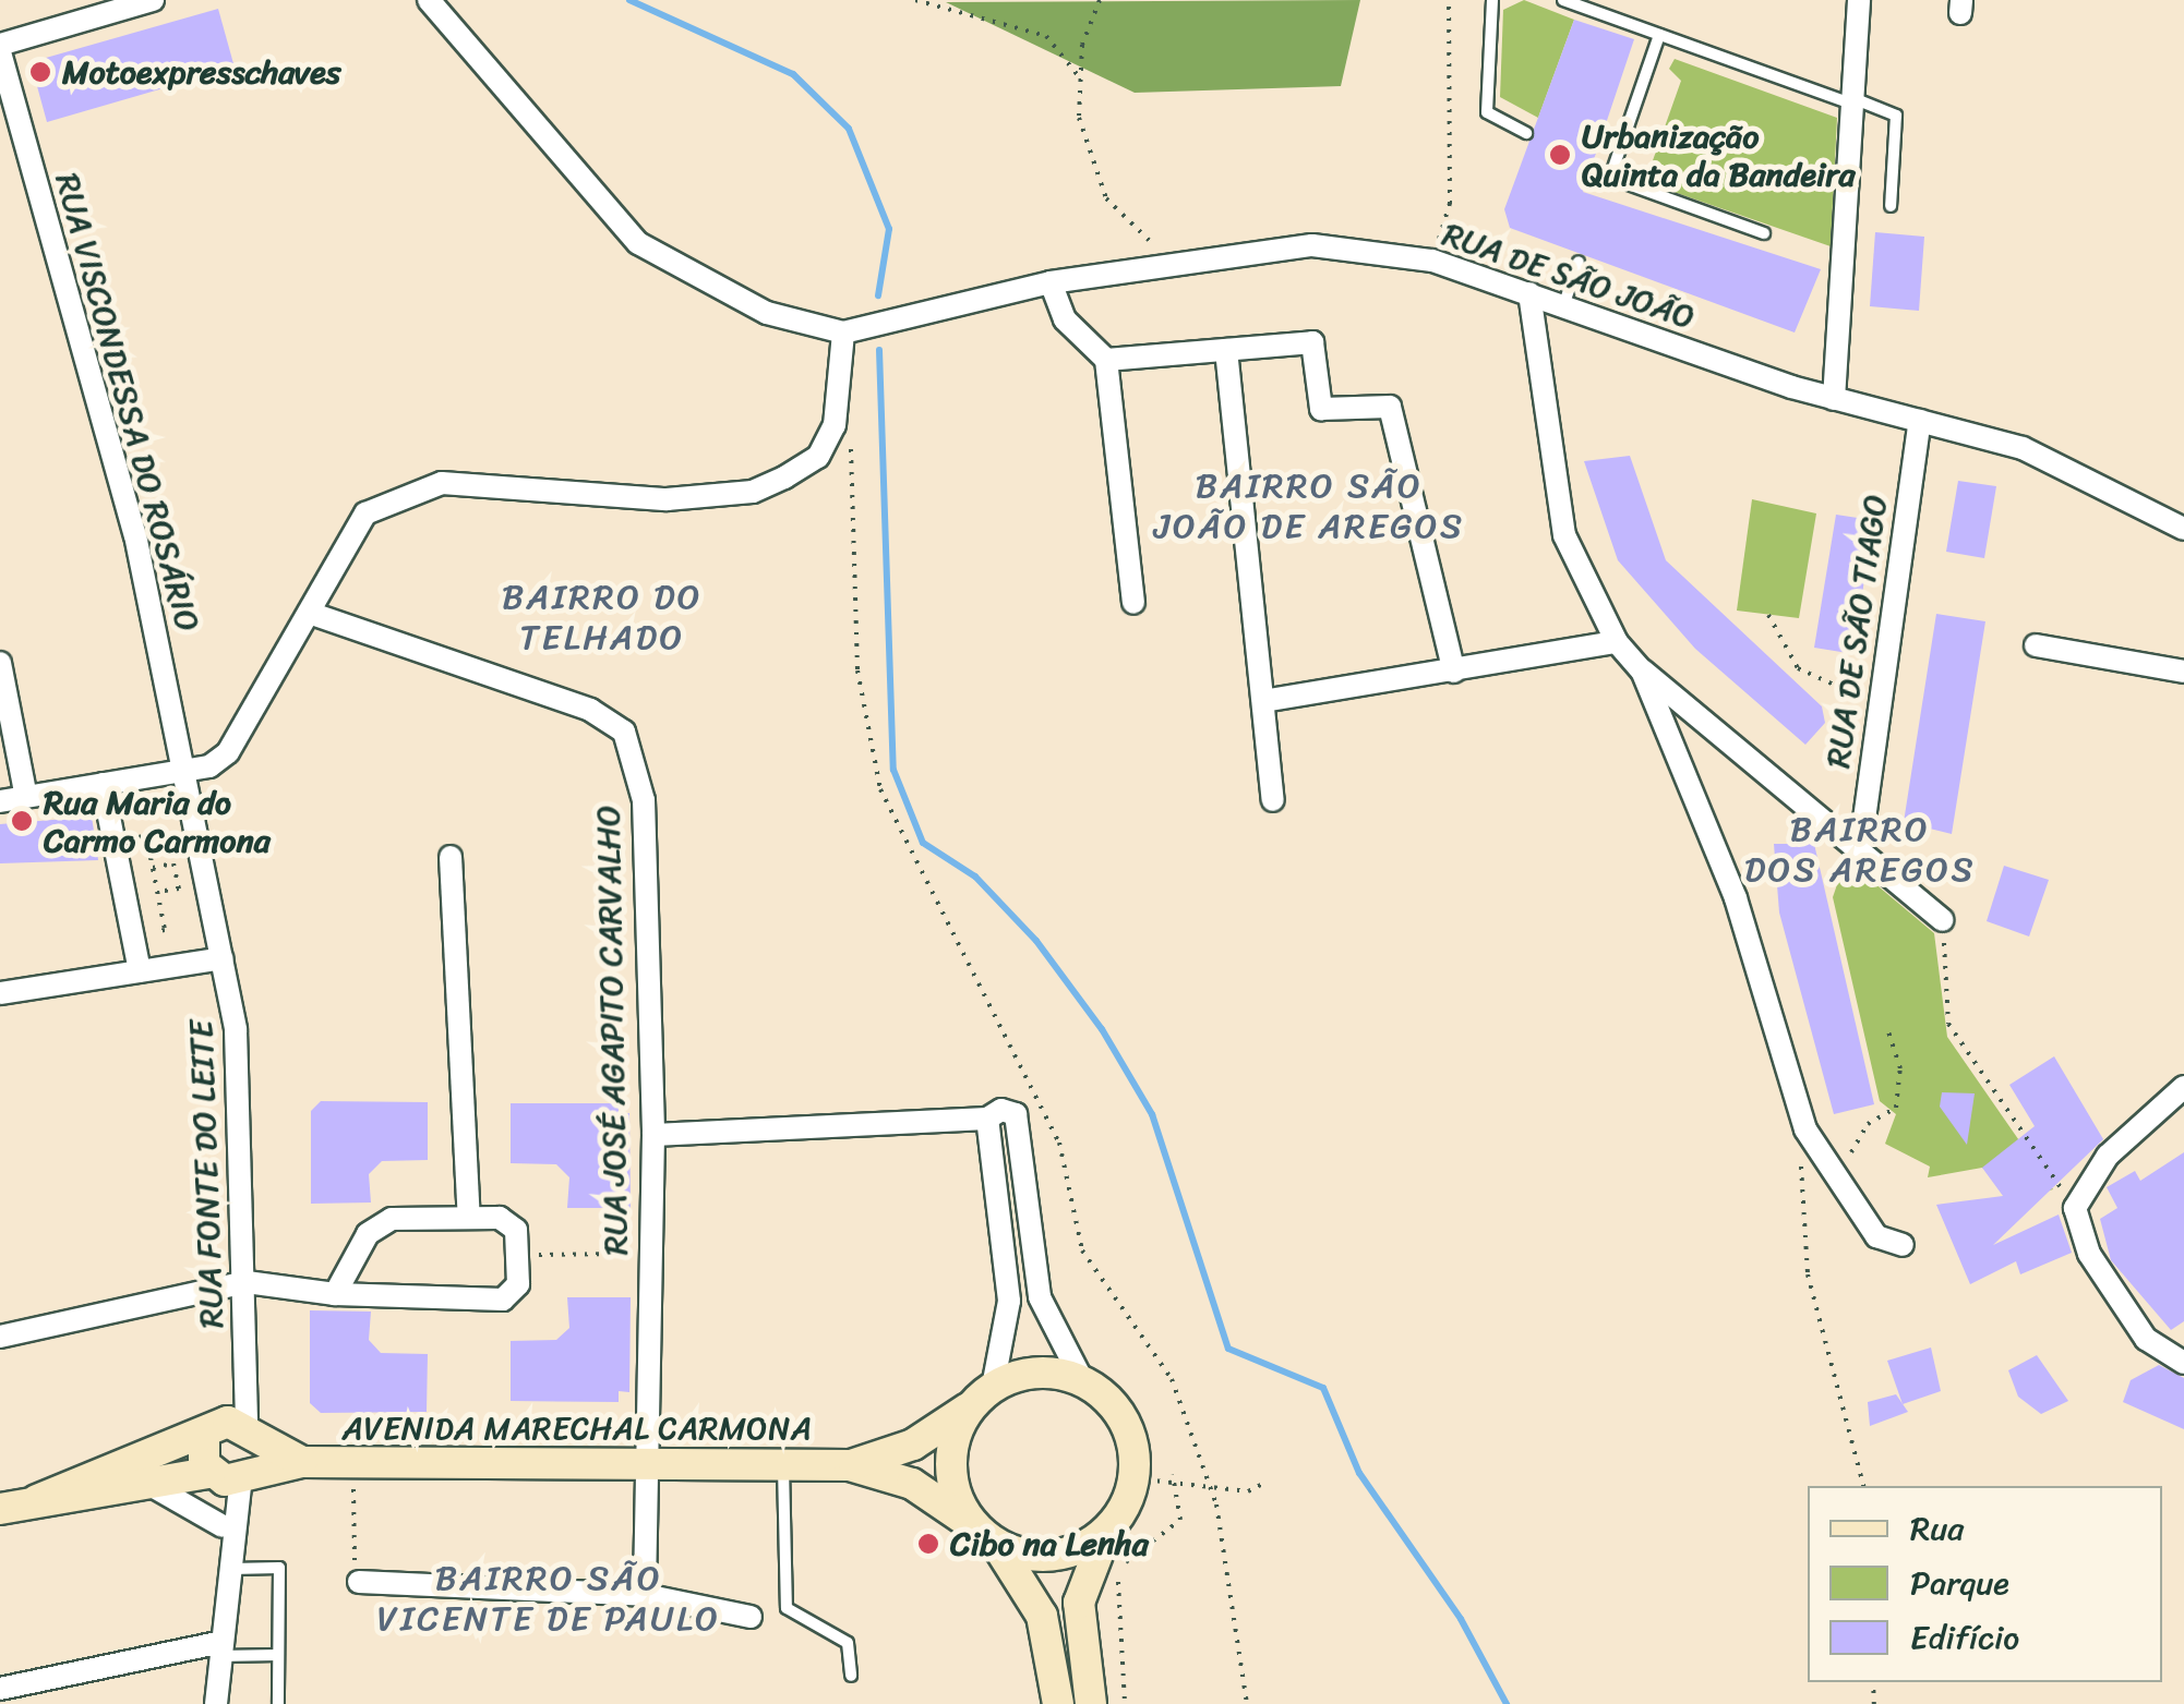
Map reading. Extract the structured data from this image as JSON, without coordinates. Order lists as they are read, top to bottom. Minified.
{"streets":{"street":["RUA DE SÃO JOÃO","RUA VISCONDESSA DO ROSÁRIO","RUA DE SÃO TIAGO","RUA JOSÉ AGAPITO CARVALHO","RUA FONTE DO LEITE","AVENIDA MARECHAL CARMONA"]},"crossings":[["RUA DE SÃO JOÃO","RUA DE SÃO TIAGO"],["RUA VISCONDESSA DO ROSÁRIO","RUA FONTE DO LEITE"],["RUA JOSÉ AGAPITO CARVALHO","AVENIDA MARECHAL CARMONA"]],"districts":["BAIRRO SÃO JOÃO DE AREGOS","BAIRRO DO TELHADO","BAIRRO DOS AREGOS","BAIRRO SÃO VICENTE DE PAULO"],"places":["Motoexpresschaves","Urbanização Quinta da Bandeira","Rua Maria do Carmo Carmona","Cibo na Lenha"],"legend":["Rua","Parque","Edifício"]}
